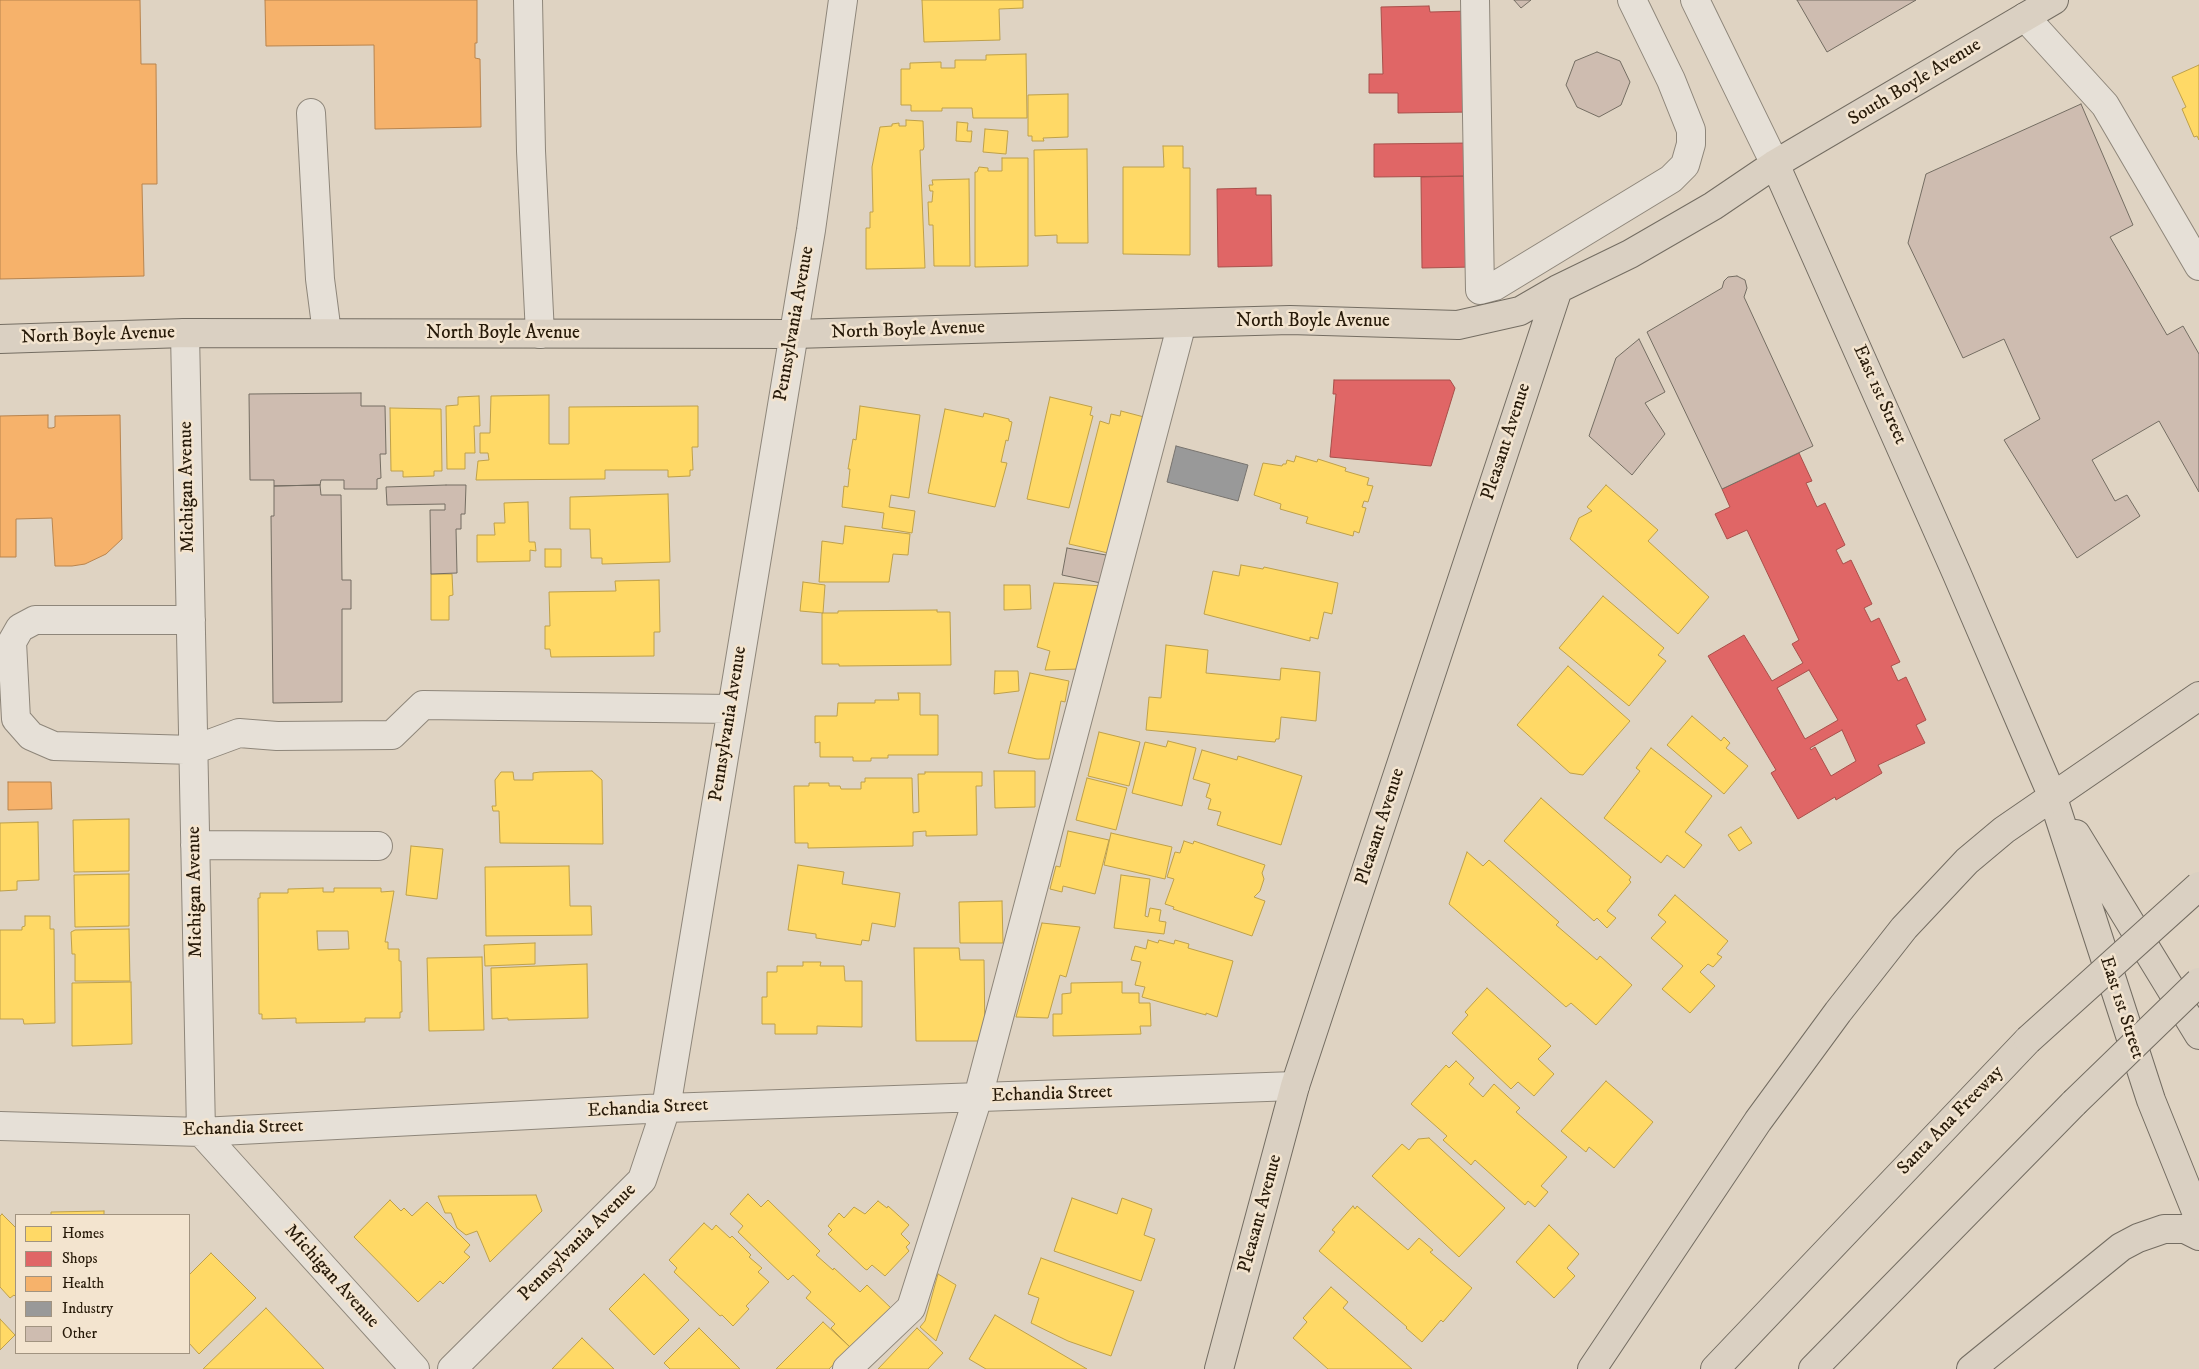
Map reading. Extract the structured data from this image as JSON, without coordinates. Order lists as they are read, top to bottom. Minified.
{"streets":{"main road":["South Boyle Avenue","North Boyle Avenue","East 1st Street","Pleasant Avenue","Santa Ana Freeway"],"street":["Pennsylvania Avenue","Michigan Avenue","Echandia Street"]},"crossings":[["South Boyle Avenue","North Boyle Avenue"],["South Boyle Avenue","East 1st Street"],["North Boyle Avenue","Pennsylvania Avenue"],["North Boyle Avenue","East 1st Street"],["North Boyle Avenue","Pleasant Avenue"],["North Boyle Avenue","Michigan Avenue"],["Pennsylvania Avenue","Echandia Street"],["Pleasant Avenue","Echandia Street"],["Michigan Avenue","Echandia Street"]],"legend":["Homes","Shops","Health","Industry","Other"]}
